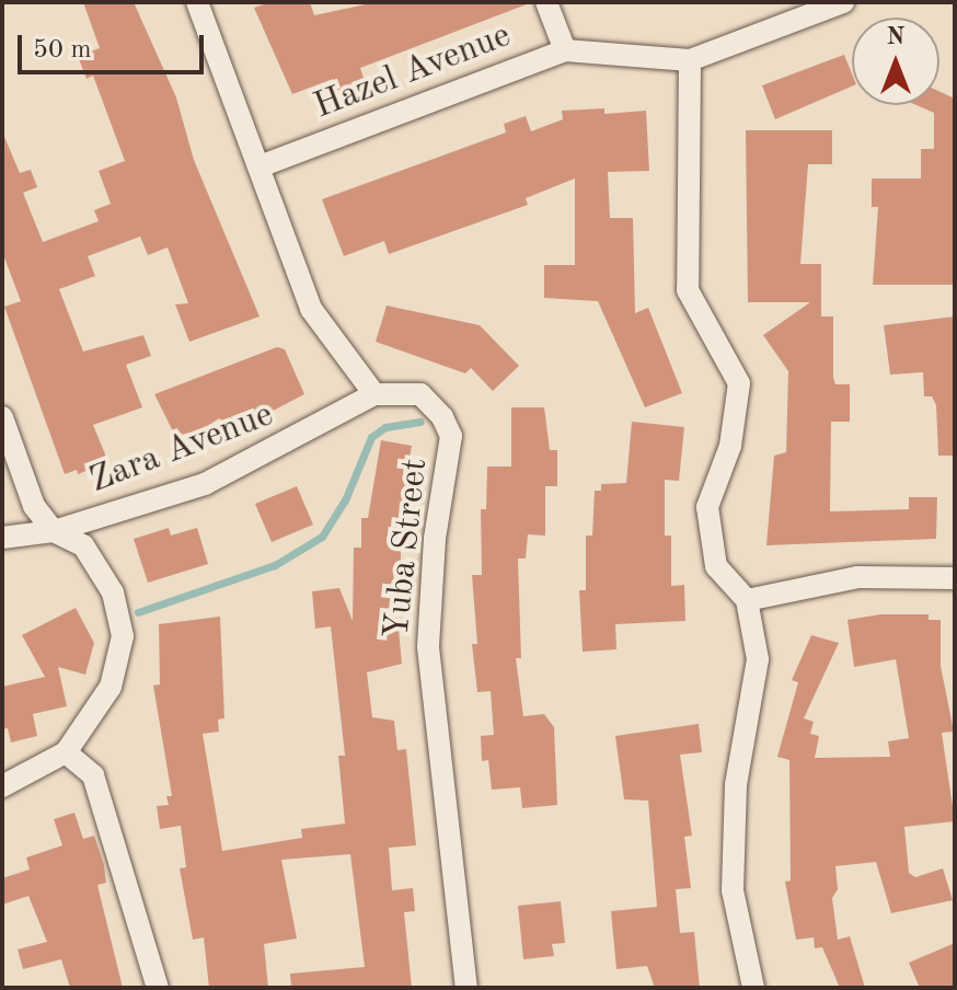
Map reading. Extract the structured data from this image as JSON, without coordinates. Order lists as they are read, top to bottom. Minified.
{"streets":{"street":["Hazel Avenue","Zara Avenue","Yuba Street"]},"crossings":[["Zara Avenue","Yuba Street"]],"scale_bar":"50 m","north":"top"}
